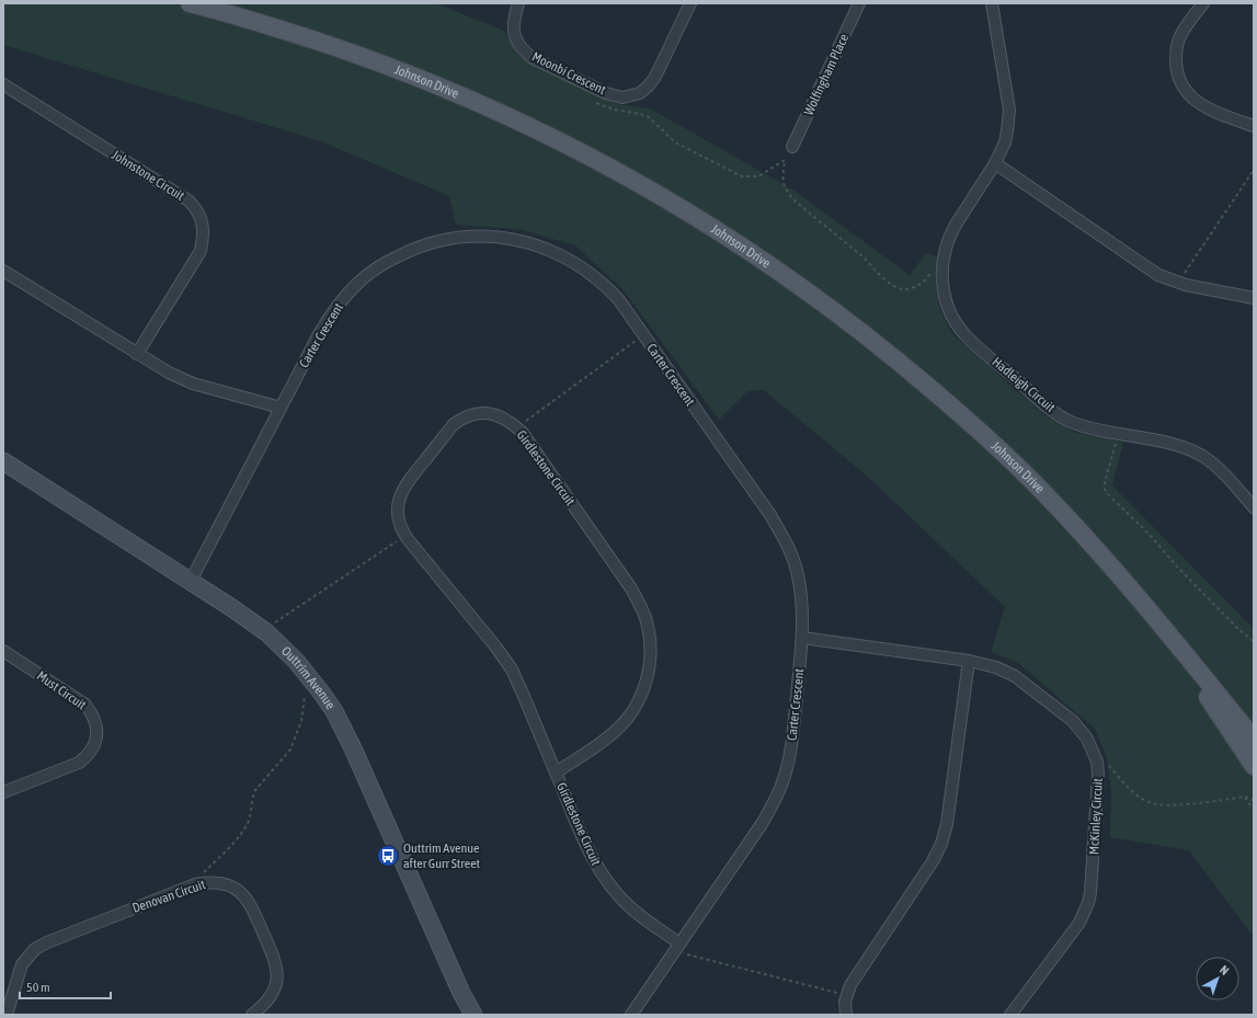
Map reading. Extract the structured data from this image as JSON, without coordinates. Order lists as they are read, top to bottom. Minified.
{"streets":{"main road":["Johnson Drive"],"street":["Moonbi Crescent","Wolfingham Place","Johnstone Circuit","Carter Crescent","Hadleigh Circuit","Girdlestone Circuit","Outtrim Avenue","Must Circuit","McKinley Circuit","Denovan Circuit"]},"crossings":[["Carter Crescent","Girdlestone Circuit"],["Carter Crescent","Outtrim Avenue"],["Carter Crescent","McKinley Circuit"]],"places":{"bus stop":["Outtrim Avenue after Gurr Street"]},"scale_bar":"50 m","north":"top right"}
